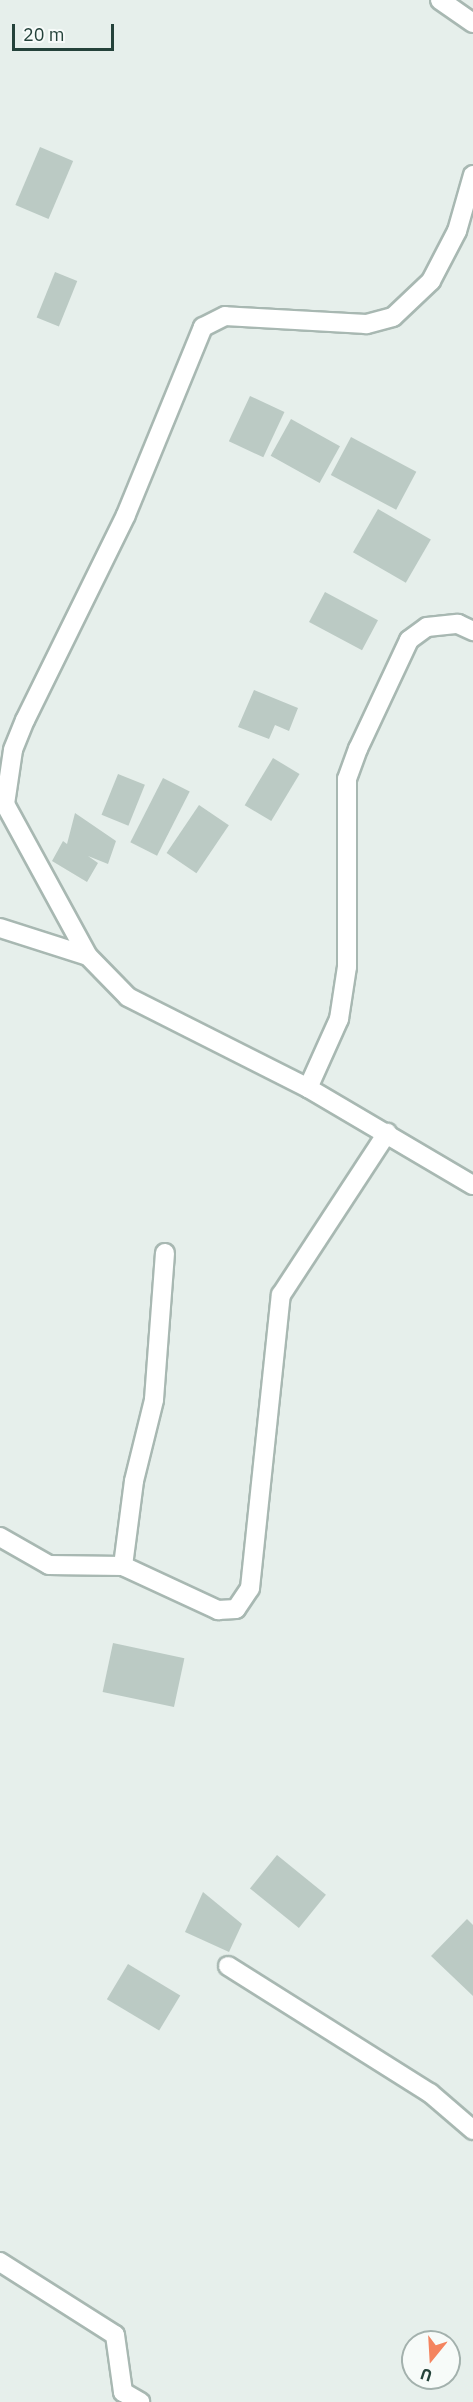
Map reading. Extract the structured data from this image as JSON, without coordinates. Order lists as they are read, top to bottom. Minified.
{"scale_bar":"20 m","north":"bottom"}
